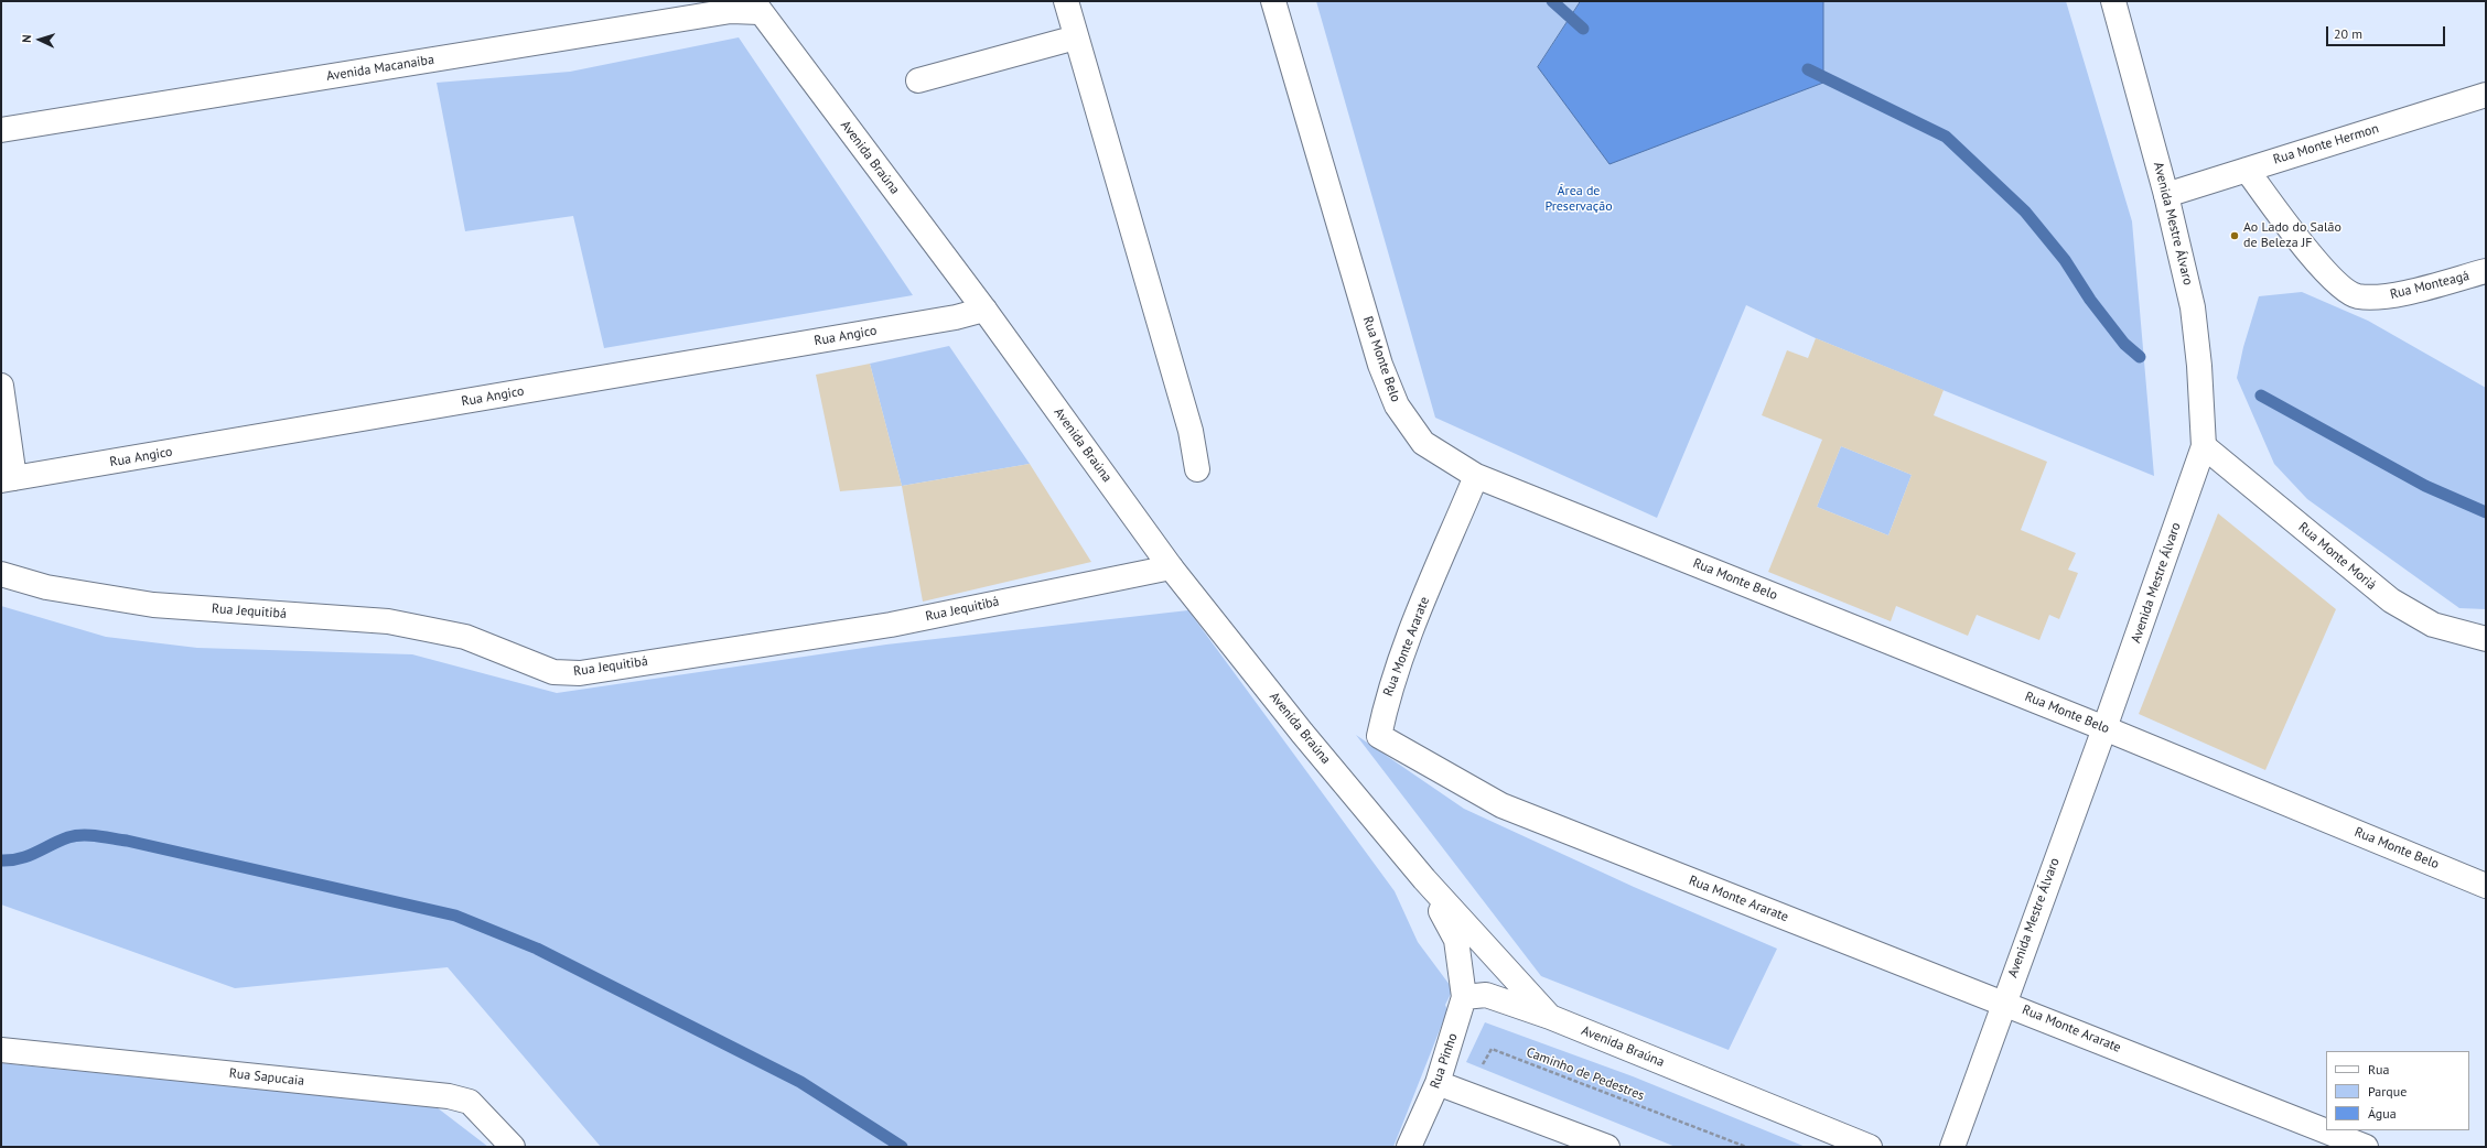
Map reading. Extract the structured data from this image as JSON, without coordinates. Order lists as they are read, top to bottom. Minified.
{"streets":{"street":["Avenida Macanaiba","Rua Monte Hermon","Avenida Braúna","Avenida Mestre Álvaro","Rua Monteagá","Rua Angico","Rua Monte Belo","Rua Monte Moriá","Rua Jequitibá","Rua Monte Ararate","Rua Pinho","Rua Sapucaia"],"path":["Caminho de Pedestres"]},"crossings":[["Avenida Macanaiba","Avenida Braúna"],["Rua Monte Hermon","Avenida Mestre Álvaro"],["Rua Monte Hermon","Rua Monteagá"],["Avenida Braúna","Rua Angico"],["Avenida Braúna","Rua Jequitibá"],["Avenida Braúna","Rua Pinho"],["Avenida Mestre Álvaro","Rua Monte Belo"],["Avenida Mestre Álvaro","Rua Monte Moriá"],["Avenida Mestre Álvaro","Rua Monte Ararate"],["Rua Monte Belo","Rua Monte Ararate"]],"parks":["Área de Preservação"],"places":["Ao Lado do Salão de Beleza JF"],"legend":["Rua","Parque","Água"],"scale_bar":"20 m","north":"left"}
